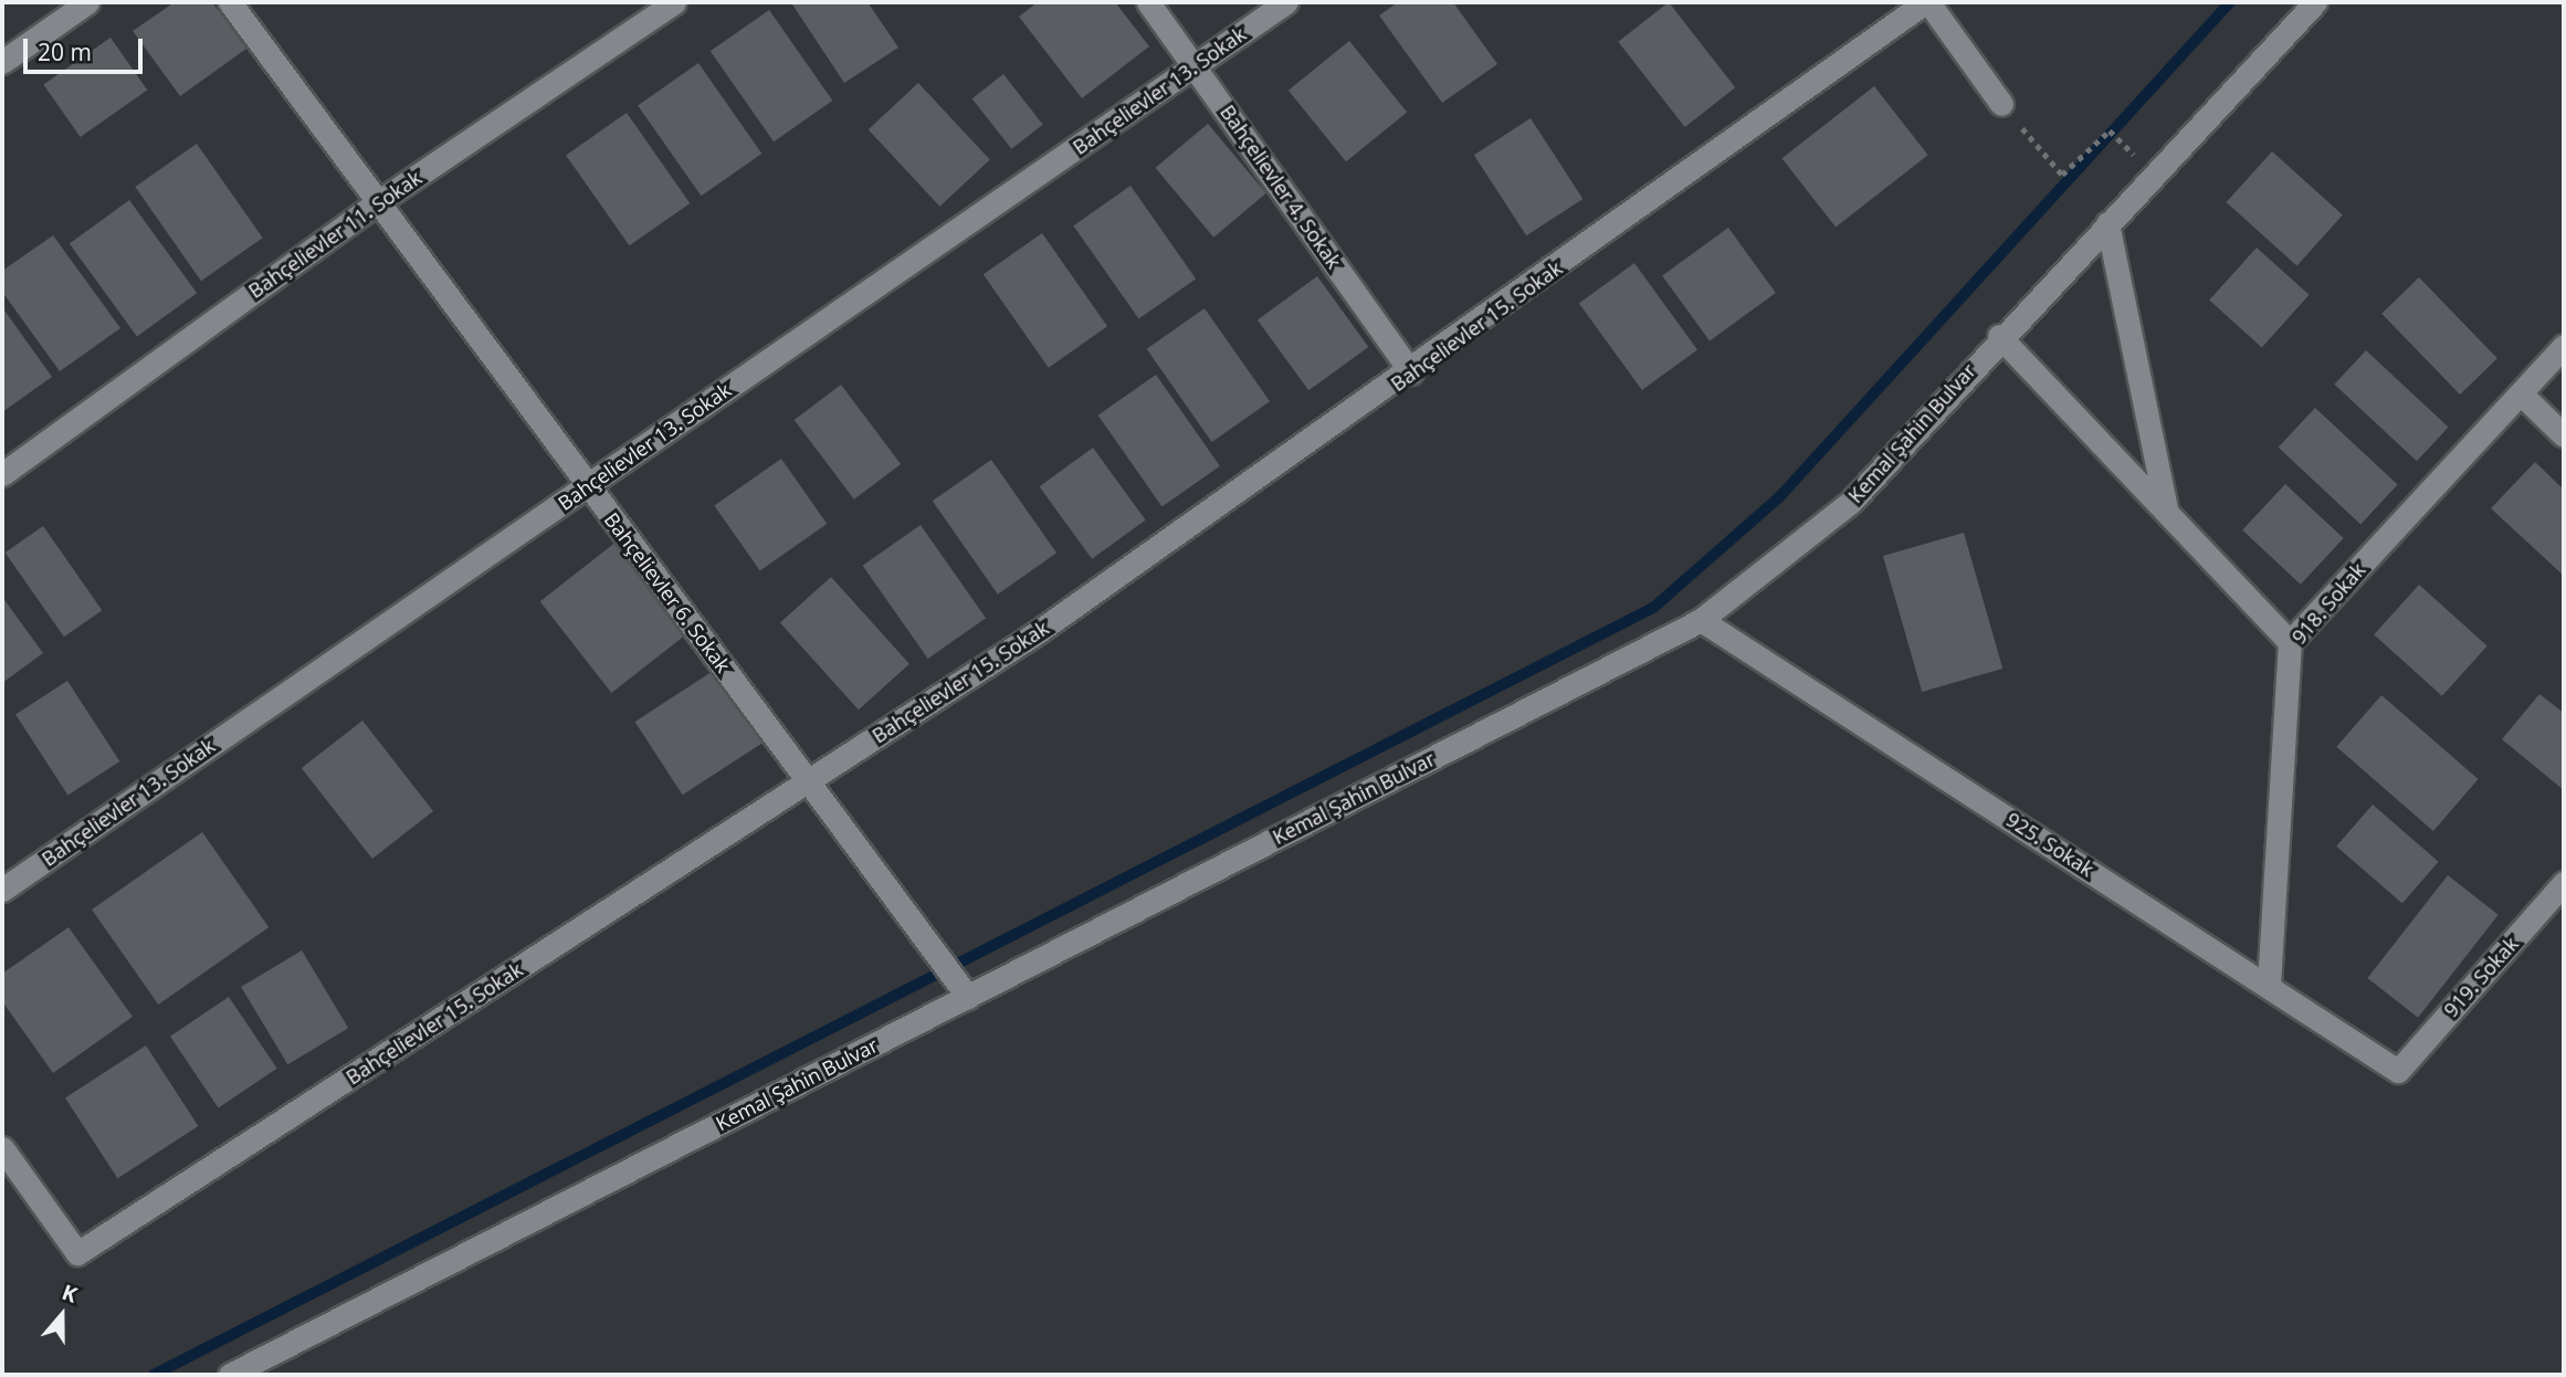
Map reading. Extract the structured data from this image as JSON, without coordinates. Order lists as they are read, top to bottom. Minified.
{"streets":{"street":["Bahçelievler 13. Sokak","Bahçelievler 4. Sokak","Bahçelievler 11. Sokak","Bahçelievler 15. Sokak","Kemal Şahin Bulvar","Bahçelievler 6. Sokak","918. Sokak","925. Sokak","919. Sokak"]},"crossings":[["Bahçelievler 13. Sokak","Bahçelievler 4. Sokak"],["Bahçelievler 13. Sokak","Bahçelievler 6. Sokak"],["Bahçelievler 4. Sokak","Bahçelievler 15. Sokak"],["Bahçelievler 11. Sokak","Bahçelievler 6. Sokak"],["Bahçelievler 15. Sokak","Bahçelievler 6. Sokak"],["Kemal Şahin Bulvar","Bahçelievler 6. Sokak"],["Kemal Şahin Bulvar","925. Sokak"],["918. Sokak","925. Sokak"],["925. Sokak","919. Sokak"]],"scale_bar":"20 m","north":"top"}
